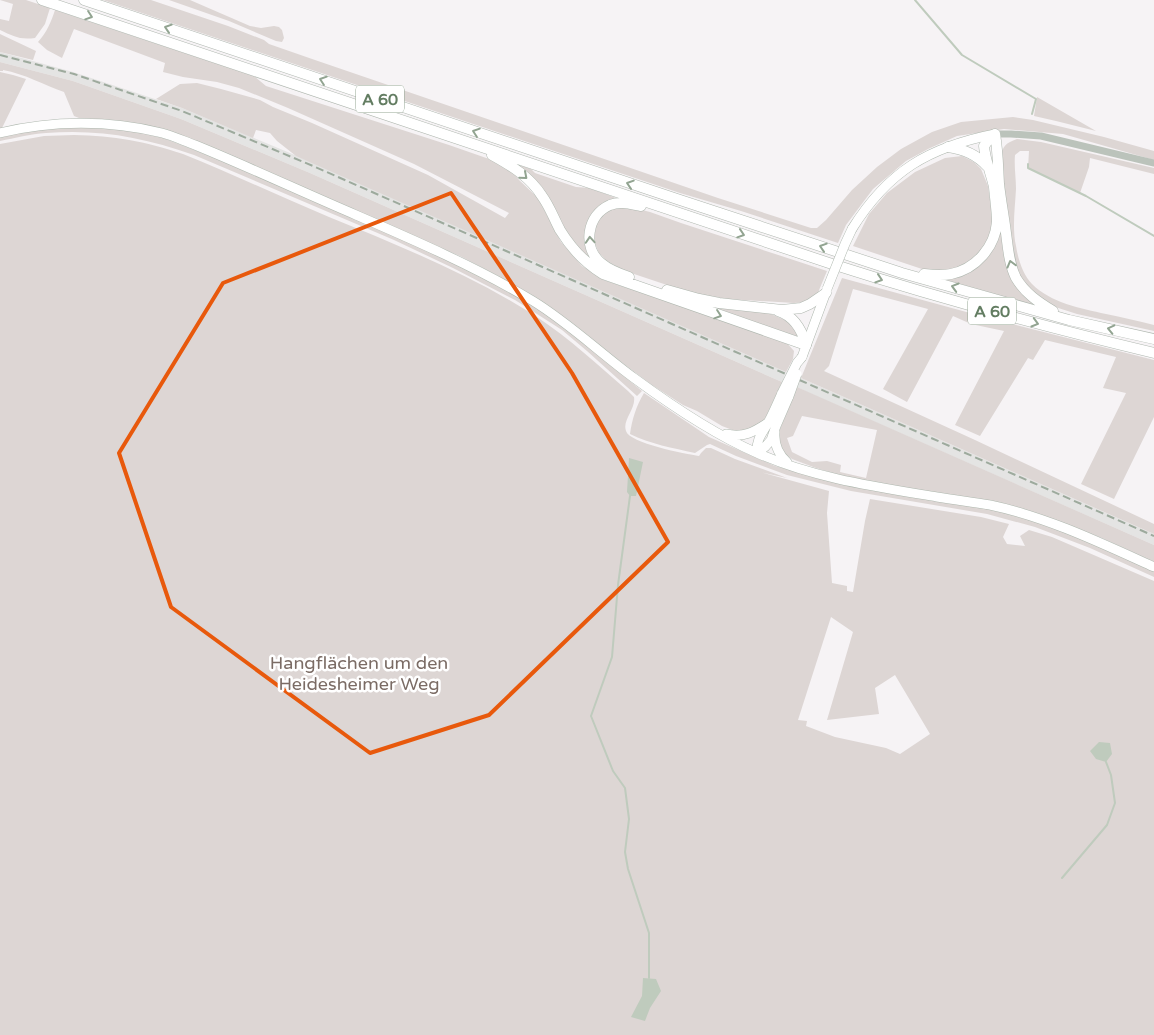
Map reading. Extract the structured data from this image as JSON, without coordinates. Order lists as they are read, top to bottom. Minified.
{"streets":{"highway":["A 60"]},"parks":["Hangflächen um den Heidesheimer Weg"]}
